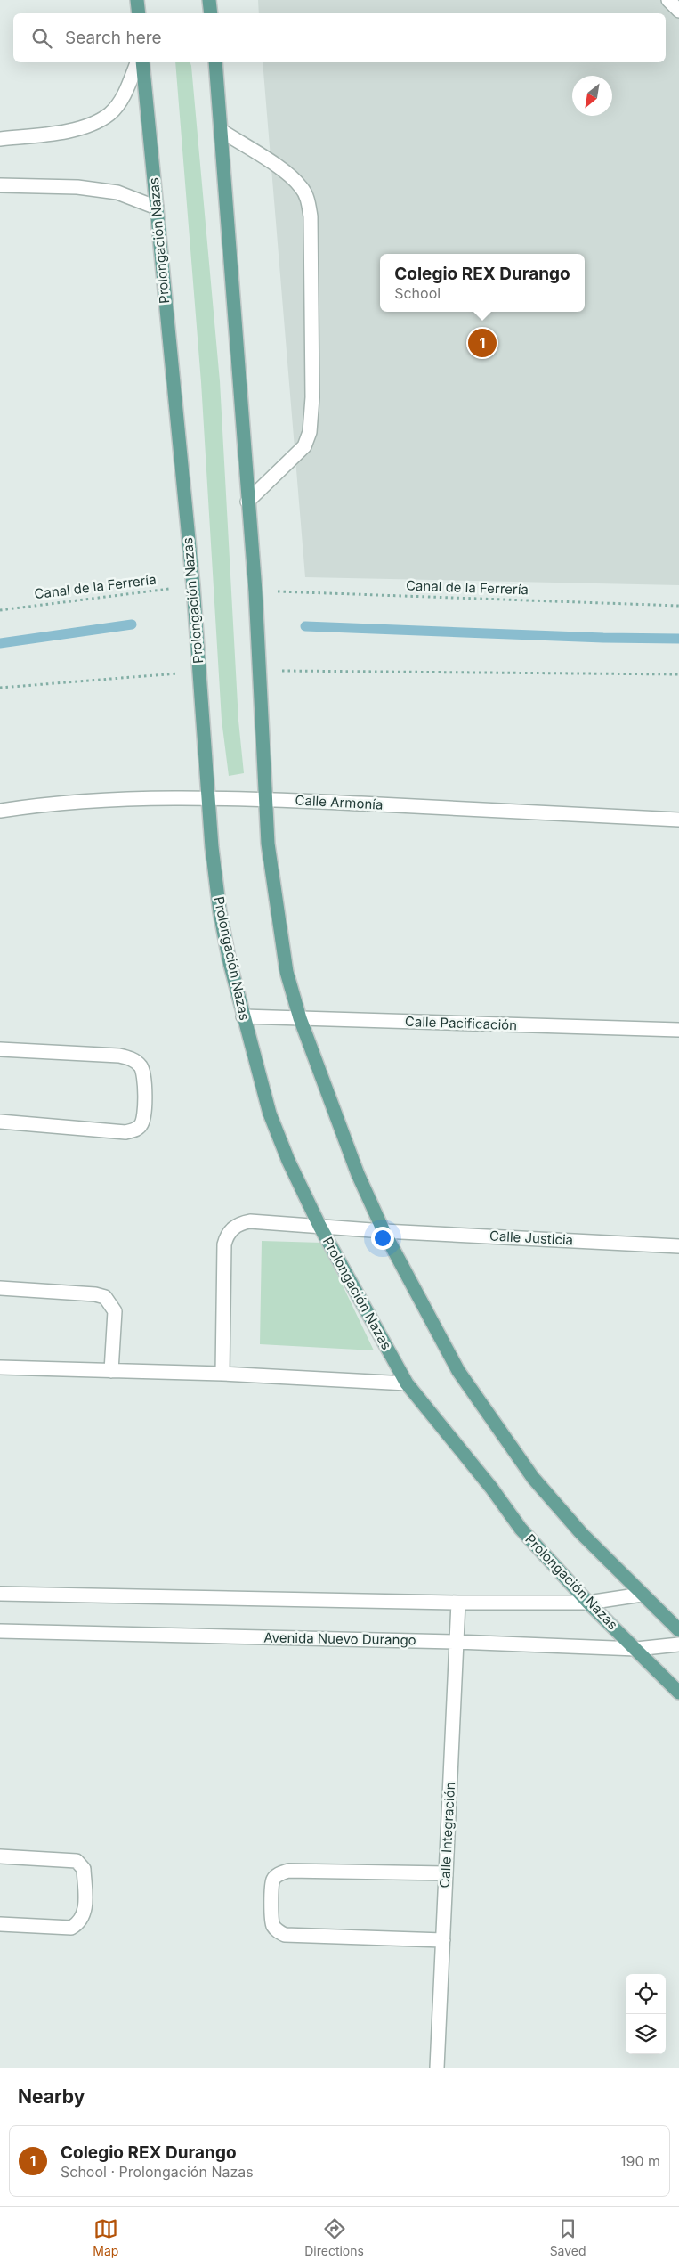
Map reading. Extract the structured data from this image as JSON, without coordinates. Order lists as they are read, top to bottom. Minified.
{"streets":{"main road":["Prolongación Nazas"],"street":["Calle Armonía","Calle Pacificación","Calle Justicia","Avenida Nuevo Durango","Calle Integración"],"path":["Canal de la Ferrería"]},"crossings":[["Prolongación Nazas","Canal de la Ferrería"],["Prolongación Nazas","Calle Armonía"],["Prolongación Nazas","Calle Pacificación"],["Prolongación Nazas","Calle Justicia"],["Prolongación Nazas","Avenida Nuevo Durango"],["Avenida Nuevo Durango","Calle Integración"]],"north":"bottom left","page":{"search":"Search here","popup":["Colegio REX Durango","School"],"pins":"1","heading":"Nearby","list":[{"mark":"1","name":"Colegio REX Durango","note":"School · Prolongación Nazas","value":"190 m"}],"nav":["Map","Directions","Saved"]}}
